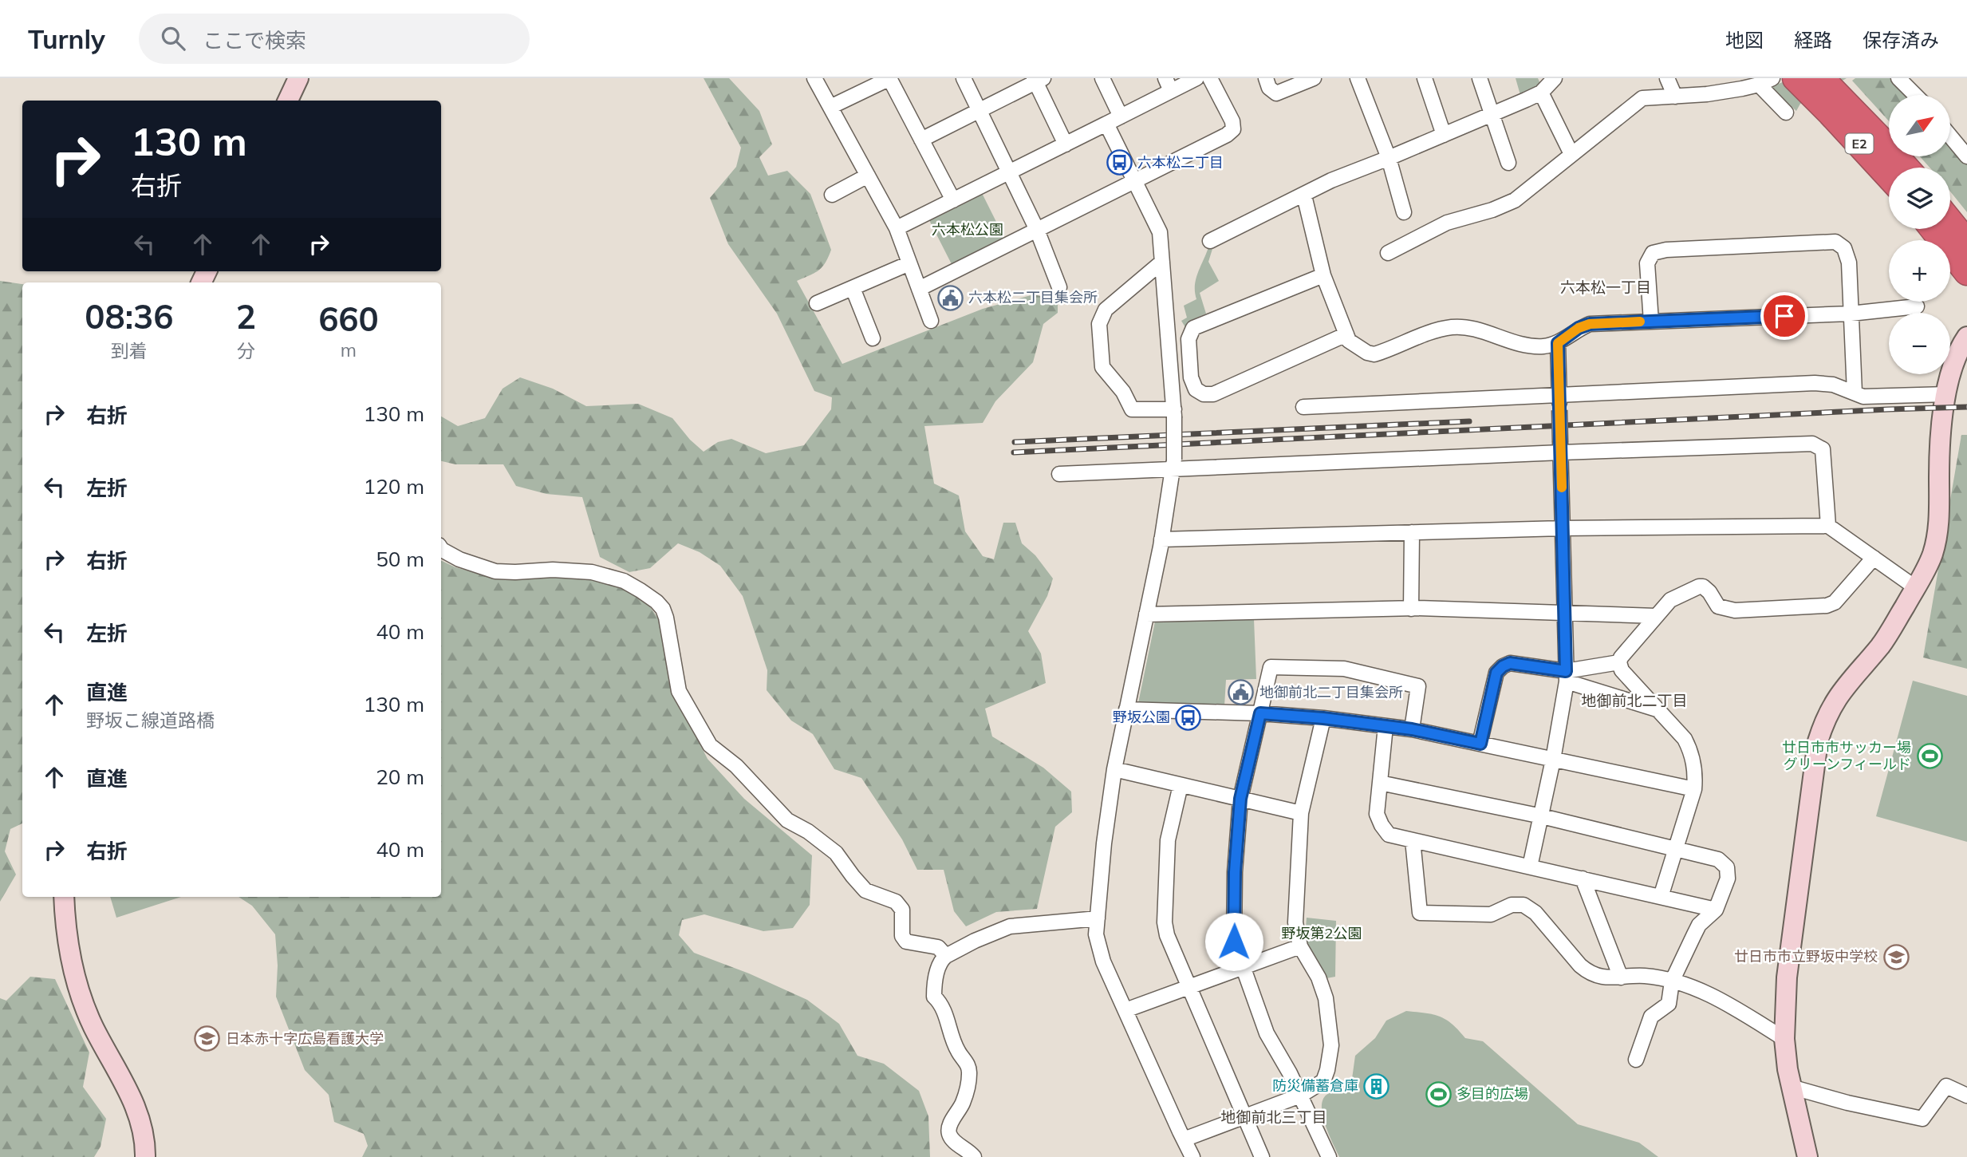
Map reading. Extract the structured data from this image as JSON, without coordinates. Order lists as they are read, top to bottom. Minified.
{"streets":{"highway":["E2"]},"districts":["六本松一丁目","地御前北二丁目","地御前北三丁目"],"parks":["六本松公園","野坂第2公園"],"places":{"bus stop":["六本松二丁目","野坂公園"],"public building":["六本松二丁目集会所","地御前北二丁目集会所"],"sports":["廿日市市サッカー場 グリーンフィールド","多目的広場"],"school or university":["廿日市市立野坂中学校","日本赤十字広島看護大学"],"building":["防災備蓄倉庫"]},"north":"top right","page":{"header":"Turnly","search":"ここで検索","nav":["地図","経路","保存済み"],"map_buttons":["+","−"],"turn":["130 m","右折"],"eta":["08:36","到着","2","分","660","m"],"list":[{"name":"右折","value":"130 m"},{"name":"左折","value":"120 m"},{"name":"右折","value":"50 m"},{"name":"左折","value":"40 m"},{"name":"直進","note":"野坂こ線道路橋","value":"130 m"},{"name":"直進","value":"20 m"},{"name":"右折","value":"40 m"}]}}
